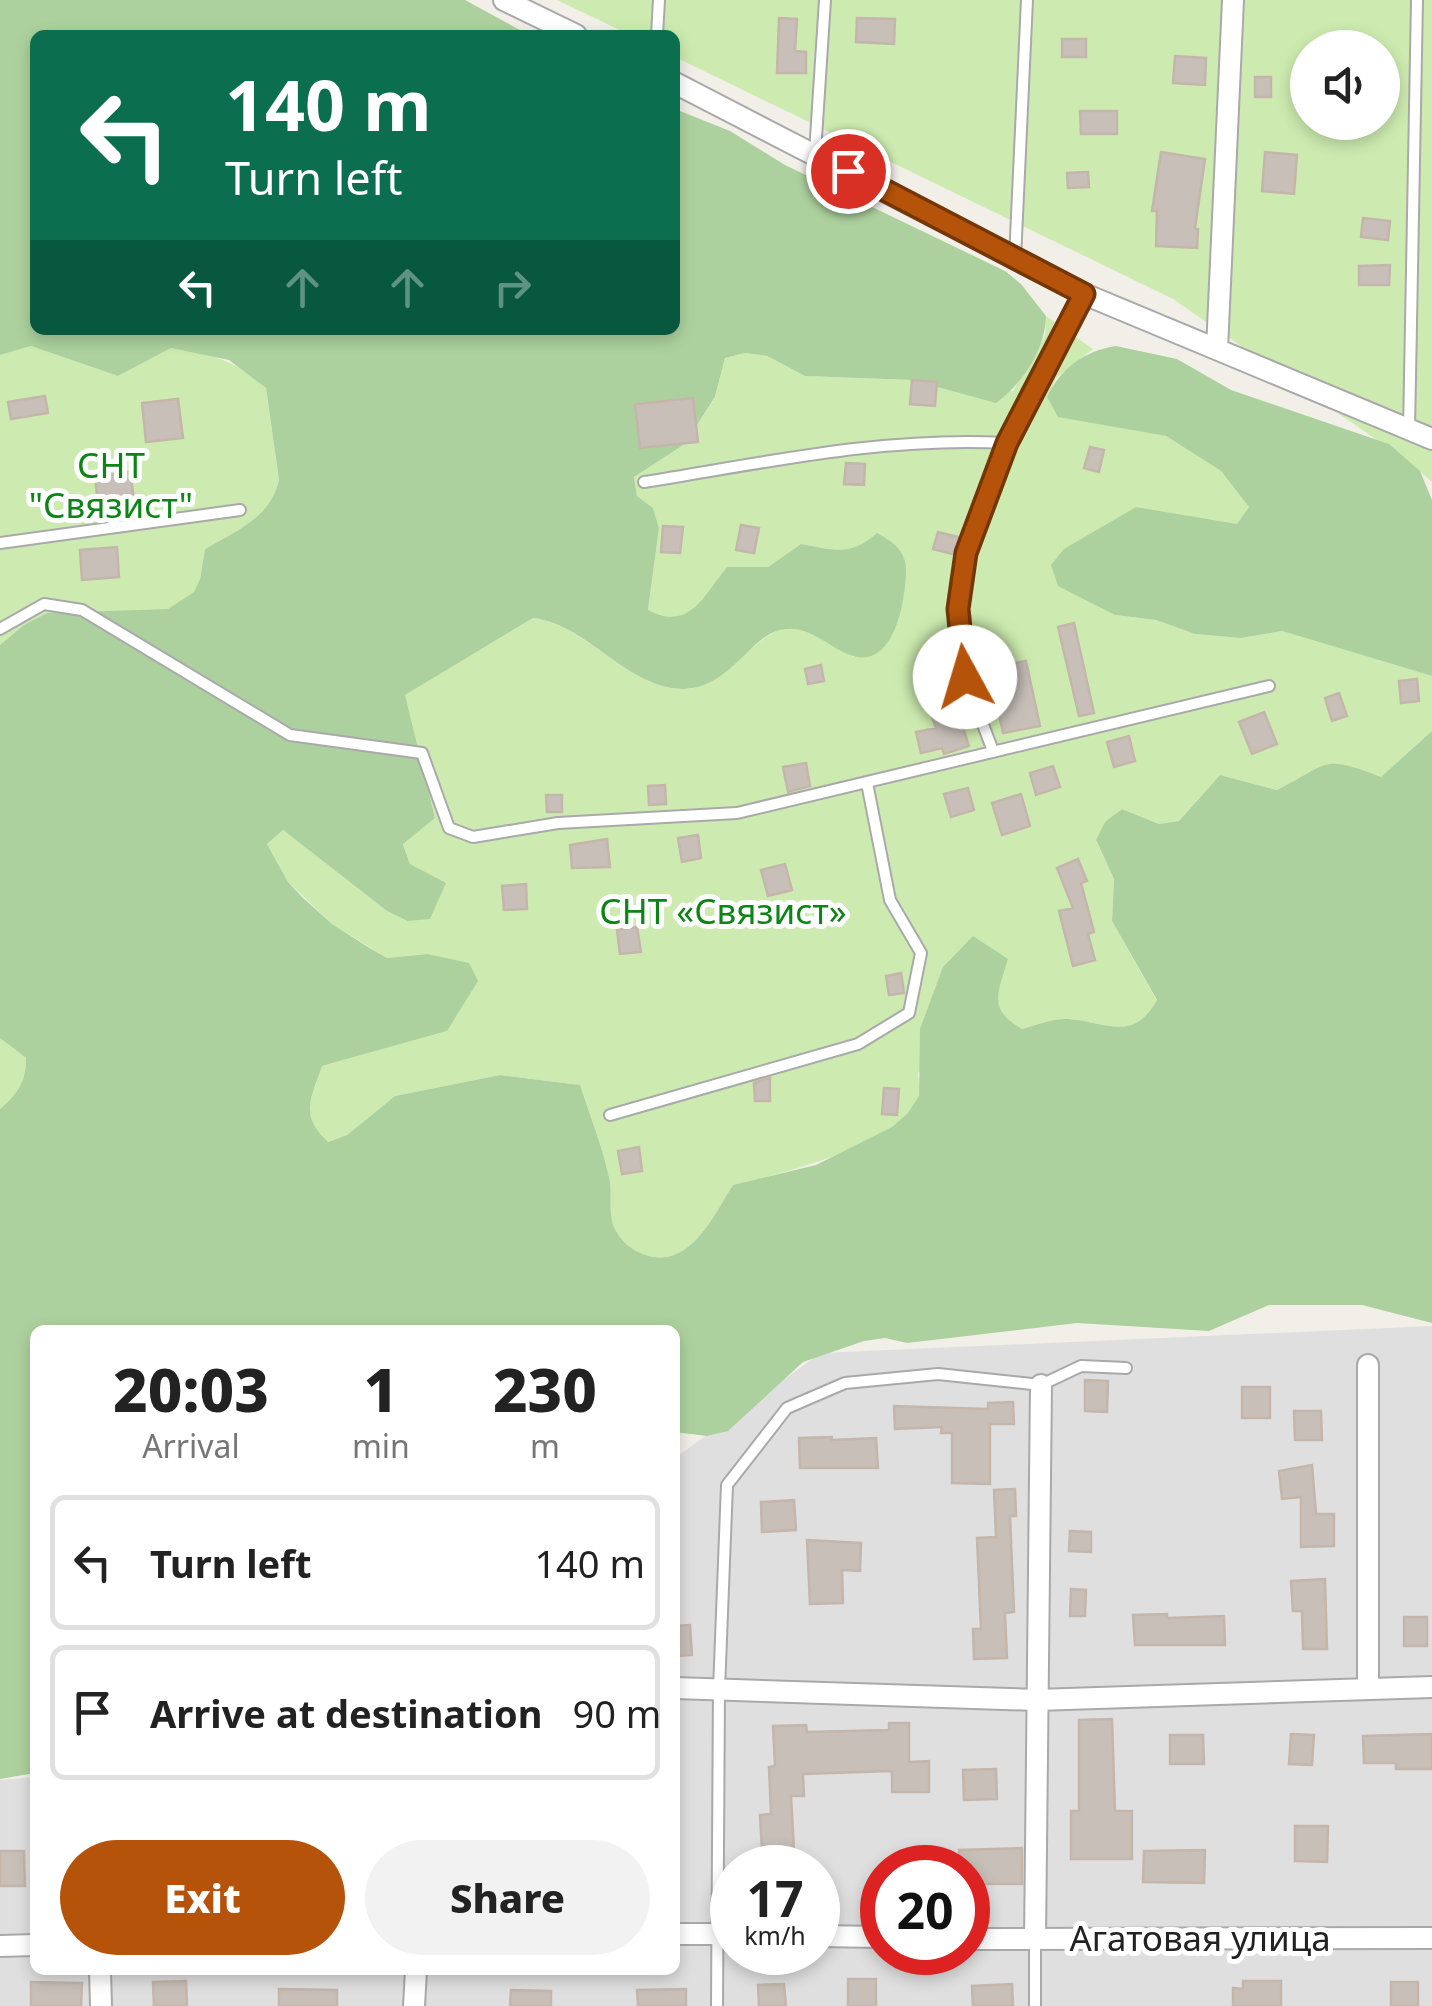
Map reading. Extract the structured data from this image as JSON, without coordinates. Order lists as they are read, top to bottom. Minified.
{"streets":{"street":["Агатовая улица"]},"parks":["СНТ \"Связист\"","СНТ «Связист»"],"page":{"turn":["140 m","Turn left"],"eta":["20:03","Arrival","1","min","230","m"],"list":[{"name":"Turn left","value":"140 m"},{"name":"Arrive at destination","value":"90 m"}],"buttons":["Exit","Share"],"speed":"17 km/h","limit":"20"}}
